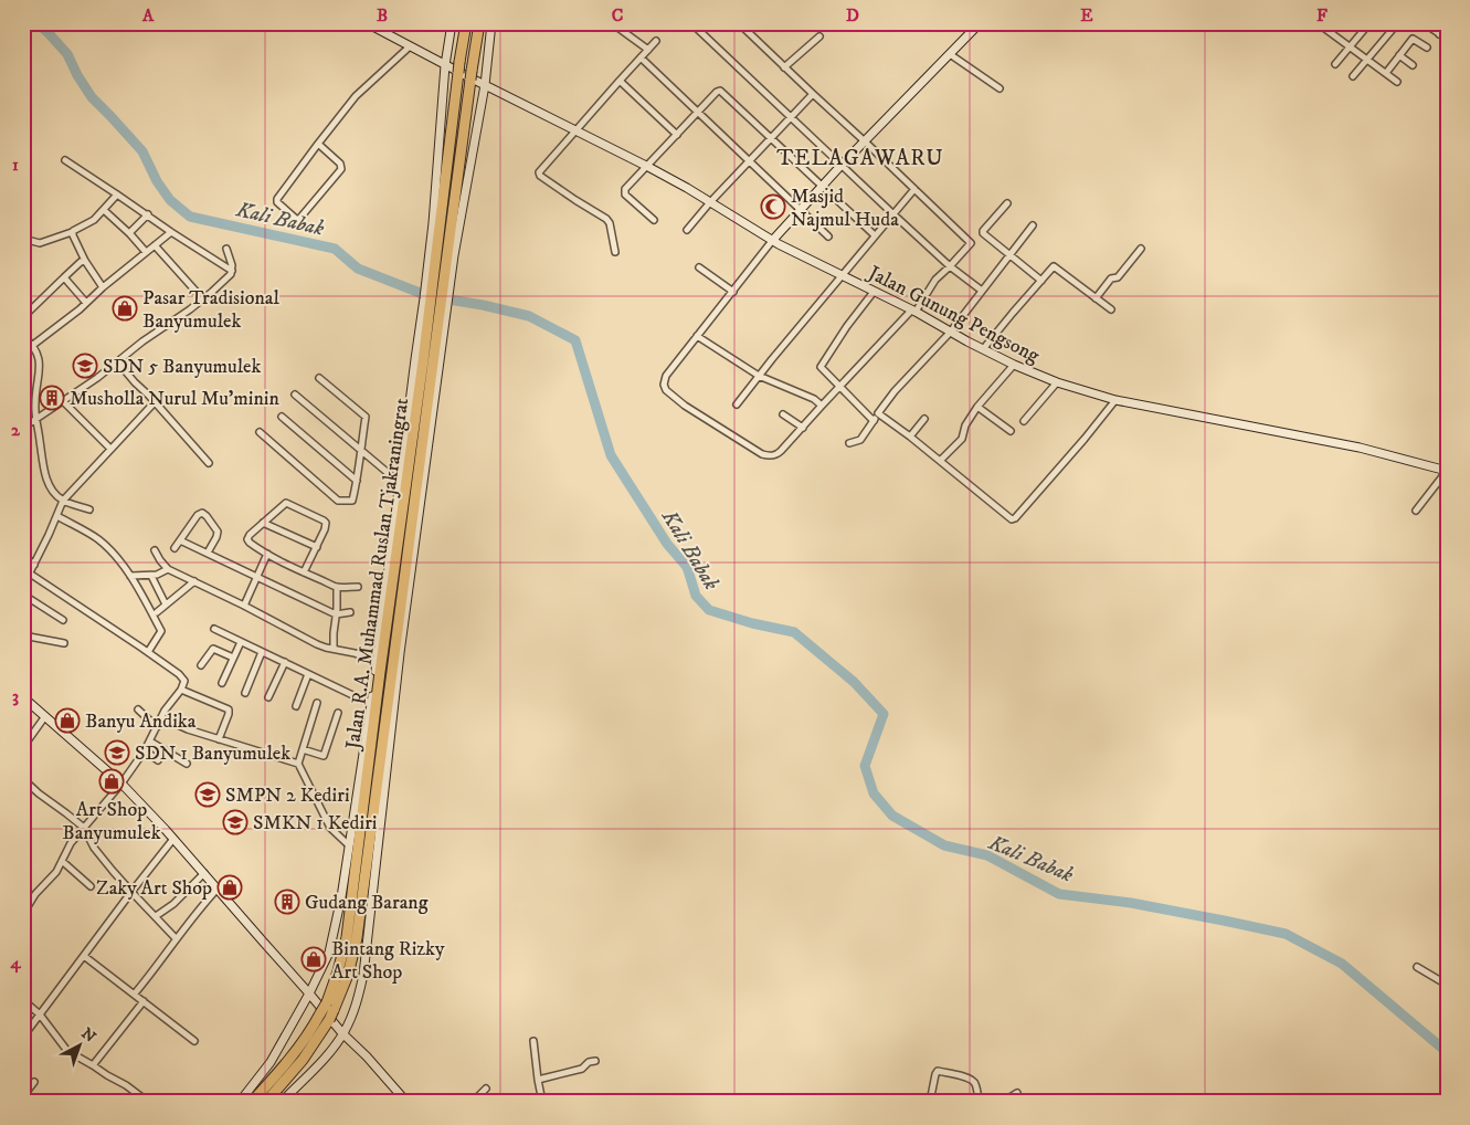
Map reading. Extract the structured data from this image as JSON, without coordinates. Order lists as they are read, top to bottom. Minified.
{"streets":{"highway":["Jalan R.A. Muhammad Ruslan Tjakraningrat"],"street":["Jalan Gunung Pengsong"]},"crossings":[["Jalan Gunung Pengsong","Jalan R.A. Muhammad Ruslan Tjakraningrat"]],"districts":["TELAGAWARU"],"water":["Kali Babak"],"places":{"mosque":["Masjid Najmul Huda"],"shop":["Pasar Tradisional Banyumulek","Banyu Andika","Art Shop Banyumulek","Zaky Art Shop","Bintang Rizky Art Shop"],"school or university":["SDN 5 Banyumulek","SDN 1 Banyumulek","SMPN 2 Kediri","SMKN 1 Kediri"],"building":["Musholla Nurul Mu'minin","Gudang Barang"]},"north":"top right","grid":{"columns":["A","B","C","D","E","F"],"rows":["1","2","3","4"]}}
